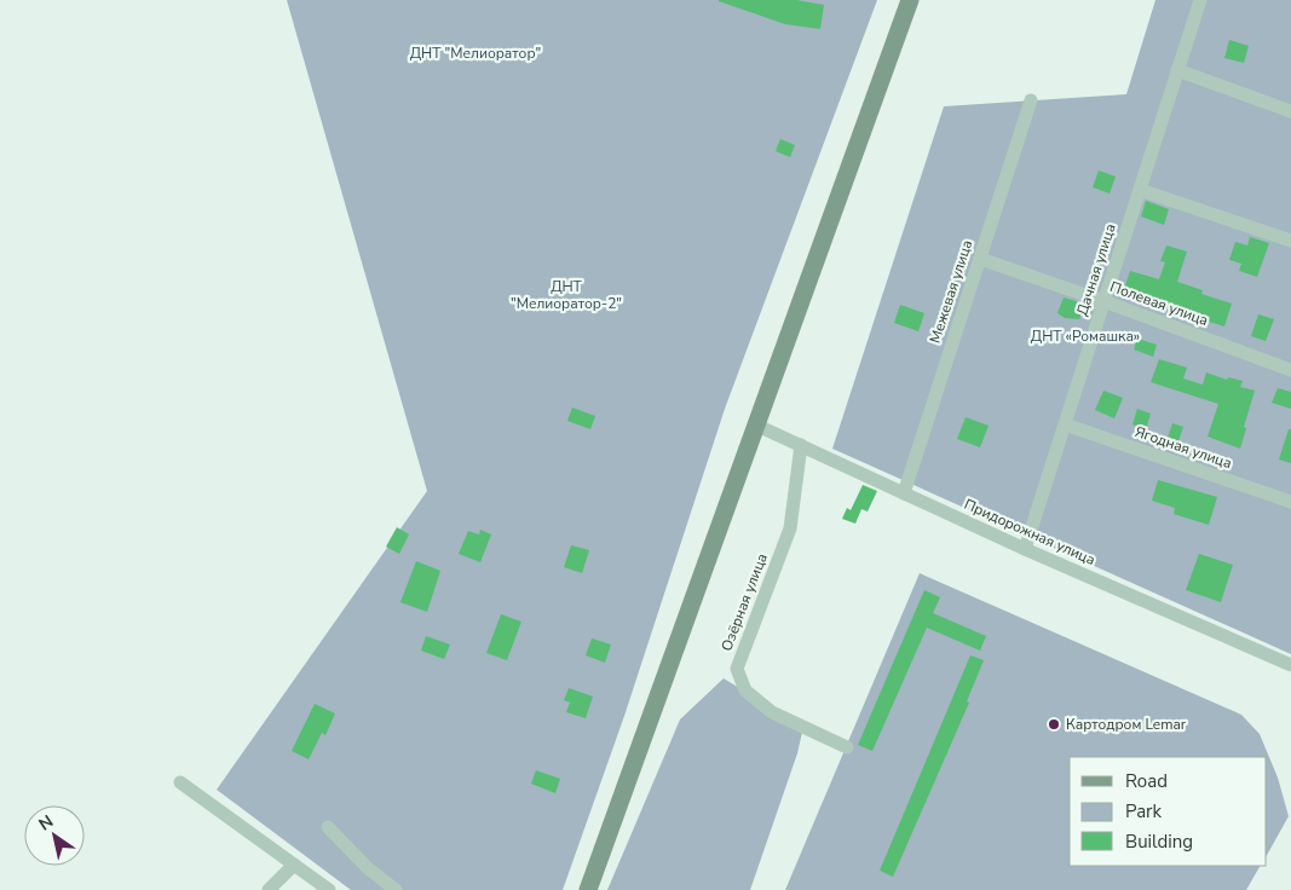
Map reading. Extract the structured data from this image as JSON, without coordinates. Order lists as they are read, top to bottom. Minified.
{"streets":{"street":["Дачная улица","Межевая улица","Полевая улица","Ягодная улица","Придорожная улица","Озёрная улица"]},"crossings":[["Дачная улица","Полевая улица"],["Дачная улица","Ягодная улица"],["Дачная улица","Придорожная улица"],["Межевая улица","Полевая улица"],["Межевая улица","Придорожная улица"],["Придорожная улица","Озёрная улица"]],"parks":["ДНТ \"Мелиоратор\"","ДНТ \"Мелиоратор-2\"","ДНТ «Ромашка»"],"places":["Картодром Lemar"],"legend":["Road","Park","Building"],"north":"top left"}
